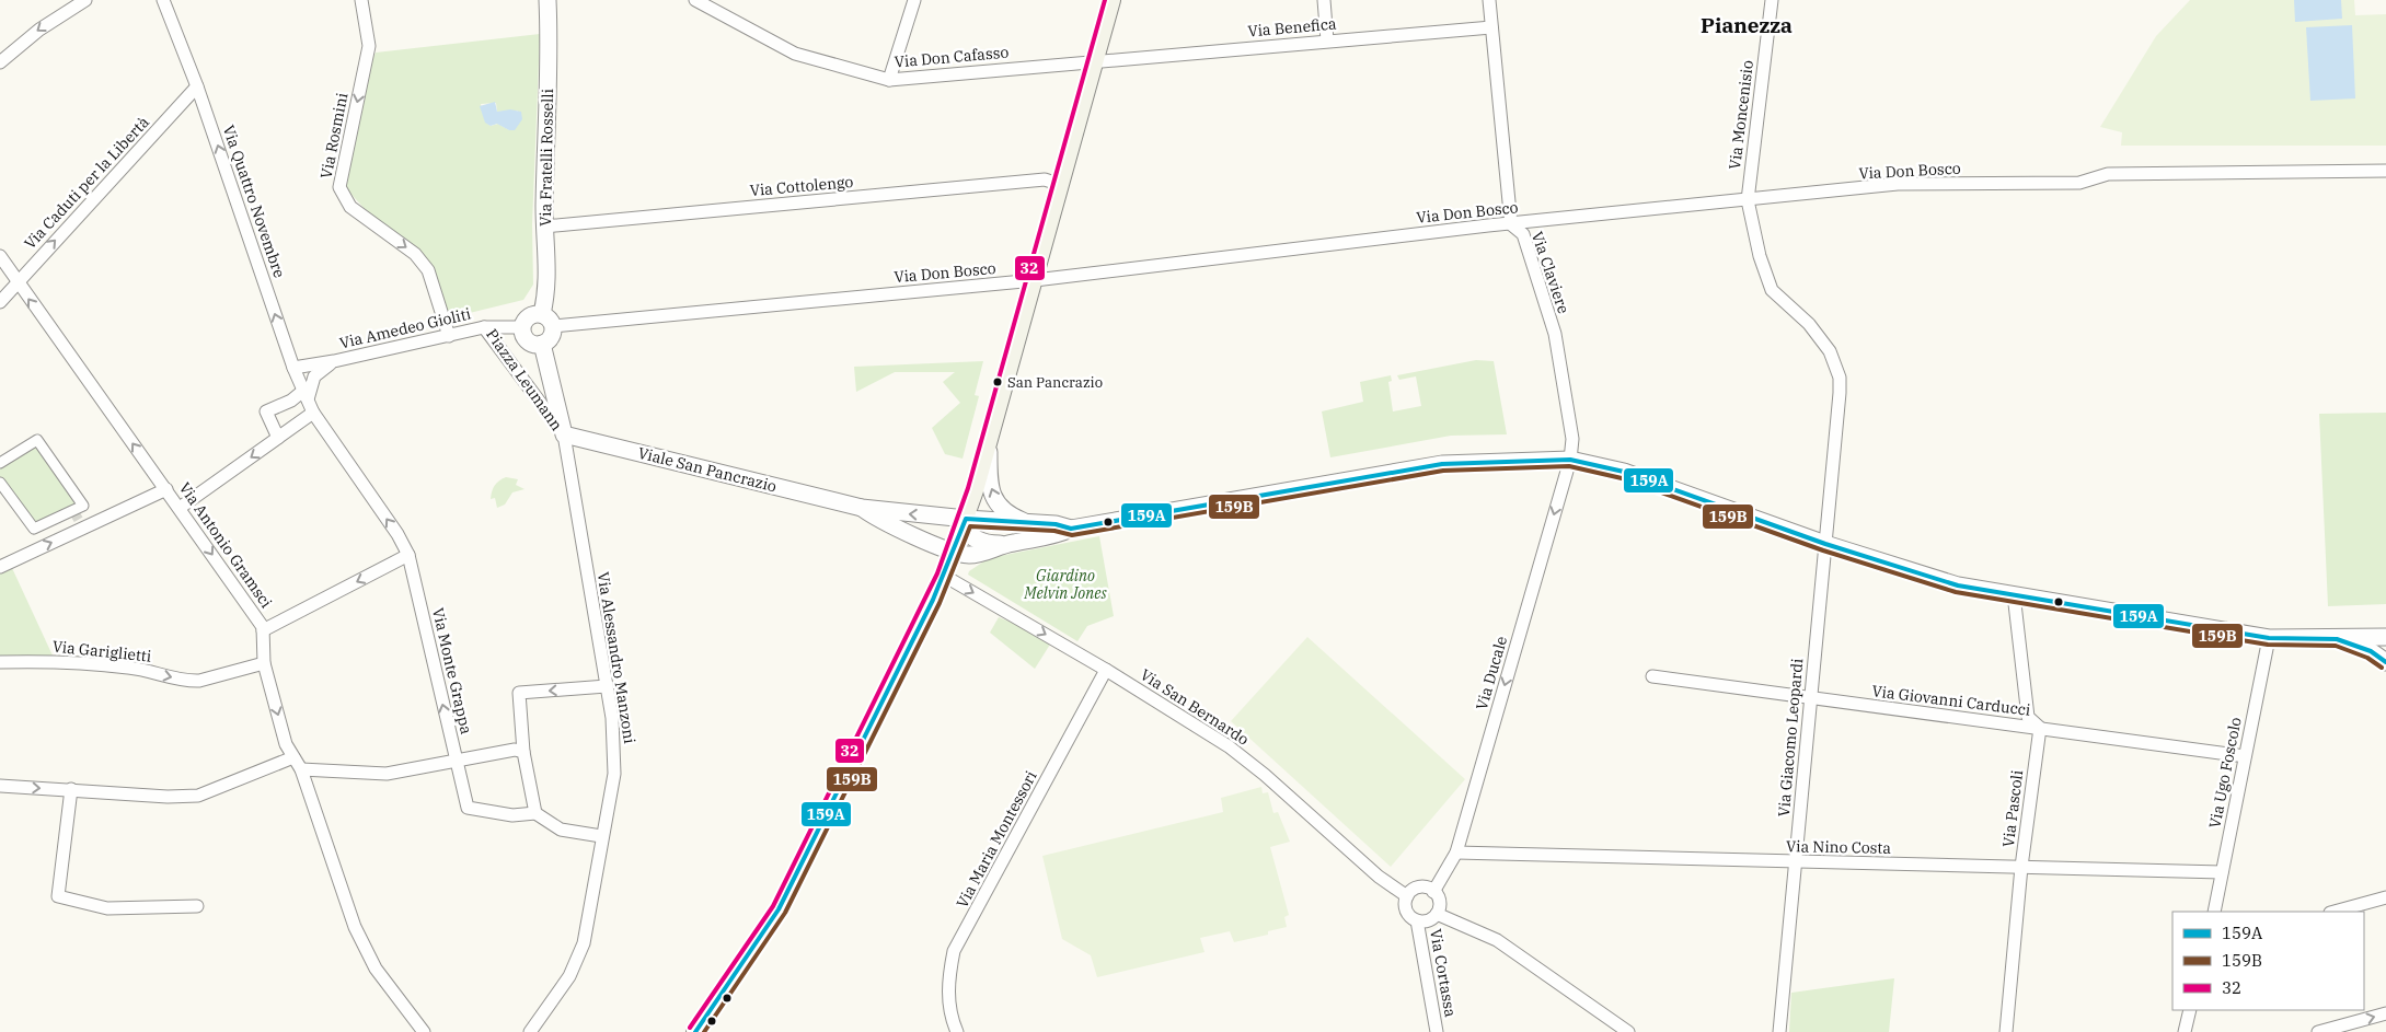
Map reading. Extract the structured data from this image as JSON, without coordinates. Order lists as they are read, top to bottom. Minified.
{"streets":{"street":["Via Benefica","Via Don Cafasso","Via Moncenisio","Via Rosmini","Via Fratelli Rosselli","Via Don Bosco","Via Caduti per la Libertà","Via Cottolengo","Via Quattro Novembre","Via Claviere","Via Amedeo Gioliti","Piazza Leumann","Viale San Pancrazio","Via Antonio Gramsci","Via Gariglietti","Via Alessandro Manzoni","Via Monte Grappa","Via Ducale","Via Giovanni Carducci","Via San Bernardo","Via Giacomo Leopardi","Via Ugo Foscolo","Via Pascoli","Via Maria Montessori","Via Nino Costa","Via Cortassa"]},"crossings":[["Via Benefica","Via Don Cafasso"],["Via Benefica","Via Claviere"],["Via Moncenisio","Via Don Bosco"],["Via Moncenisio","Via Giacomo Leopardi"],["Via Rosmini","Via Amedeo Gioliti"],["Via Fratelli Rosselli","Via Don Bosco"],["Via Fratelli Rosselli","Via Cottolengo"],["Via Fratelli Rosselli","Piazza Leumann"],["Via Don Bosco","Via Claviere"],["Via Don Bosco","Piazza Leumann"],["Via Caduti per la Libertà","Via Quattro Novembre"],["Via Caduti per la Libertà","Via Antonio Gramsci"],["Via Quattro Novembre","Via Amedeo Gioliti"],["Via Quattro Novembre","Via Monte Grappa"],["Via Claviere","Via Ducale"],["Via Amedeo Gioliti","Piazza Leumann"],["Piazza Leumann","Viale San Pancrazio"],["Piazza Leumann","Via Alessandro Manzoni"],["Viale San Pancrazio","Via Alessandro Manzoni"],["Via Antonio Gramsci","Via Gariglietti"],["Via Ducale","Via San Bernardo"],["Via Ducale","Via Nino Costa"],["Via Ducale","Via Cortassa"],["Via Giovanni Carducci","Via Giacomo Leopardi"],["Via Giovanni Carducci","Via Ugo Foscolo"],["Via Giovanni Carducci","Via Pascoli"],["Via San Bernardo","Via Maria Montessori"],["Via San Bernardo","Via Cortassa"],["Via Giacomo Leopardi","Via Nino Costa"],["Via Ugo Foscolo","Via Nino Costa"],["Via Pascoli","Via Nino Costa"]],"one_way":["Via Rosmini","Via Caduti per la Libertà","Via Quattro Novembre","Via Monte Grappa","Via Ducale"],"districts":["Pianezza"],"parks":["Giardino Melvin Jones"],"places":["San Pancrazio"],"lines":["transit line 32","transit line 159A","transit line 159B"],"legend":["159A","159B","32"]}
